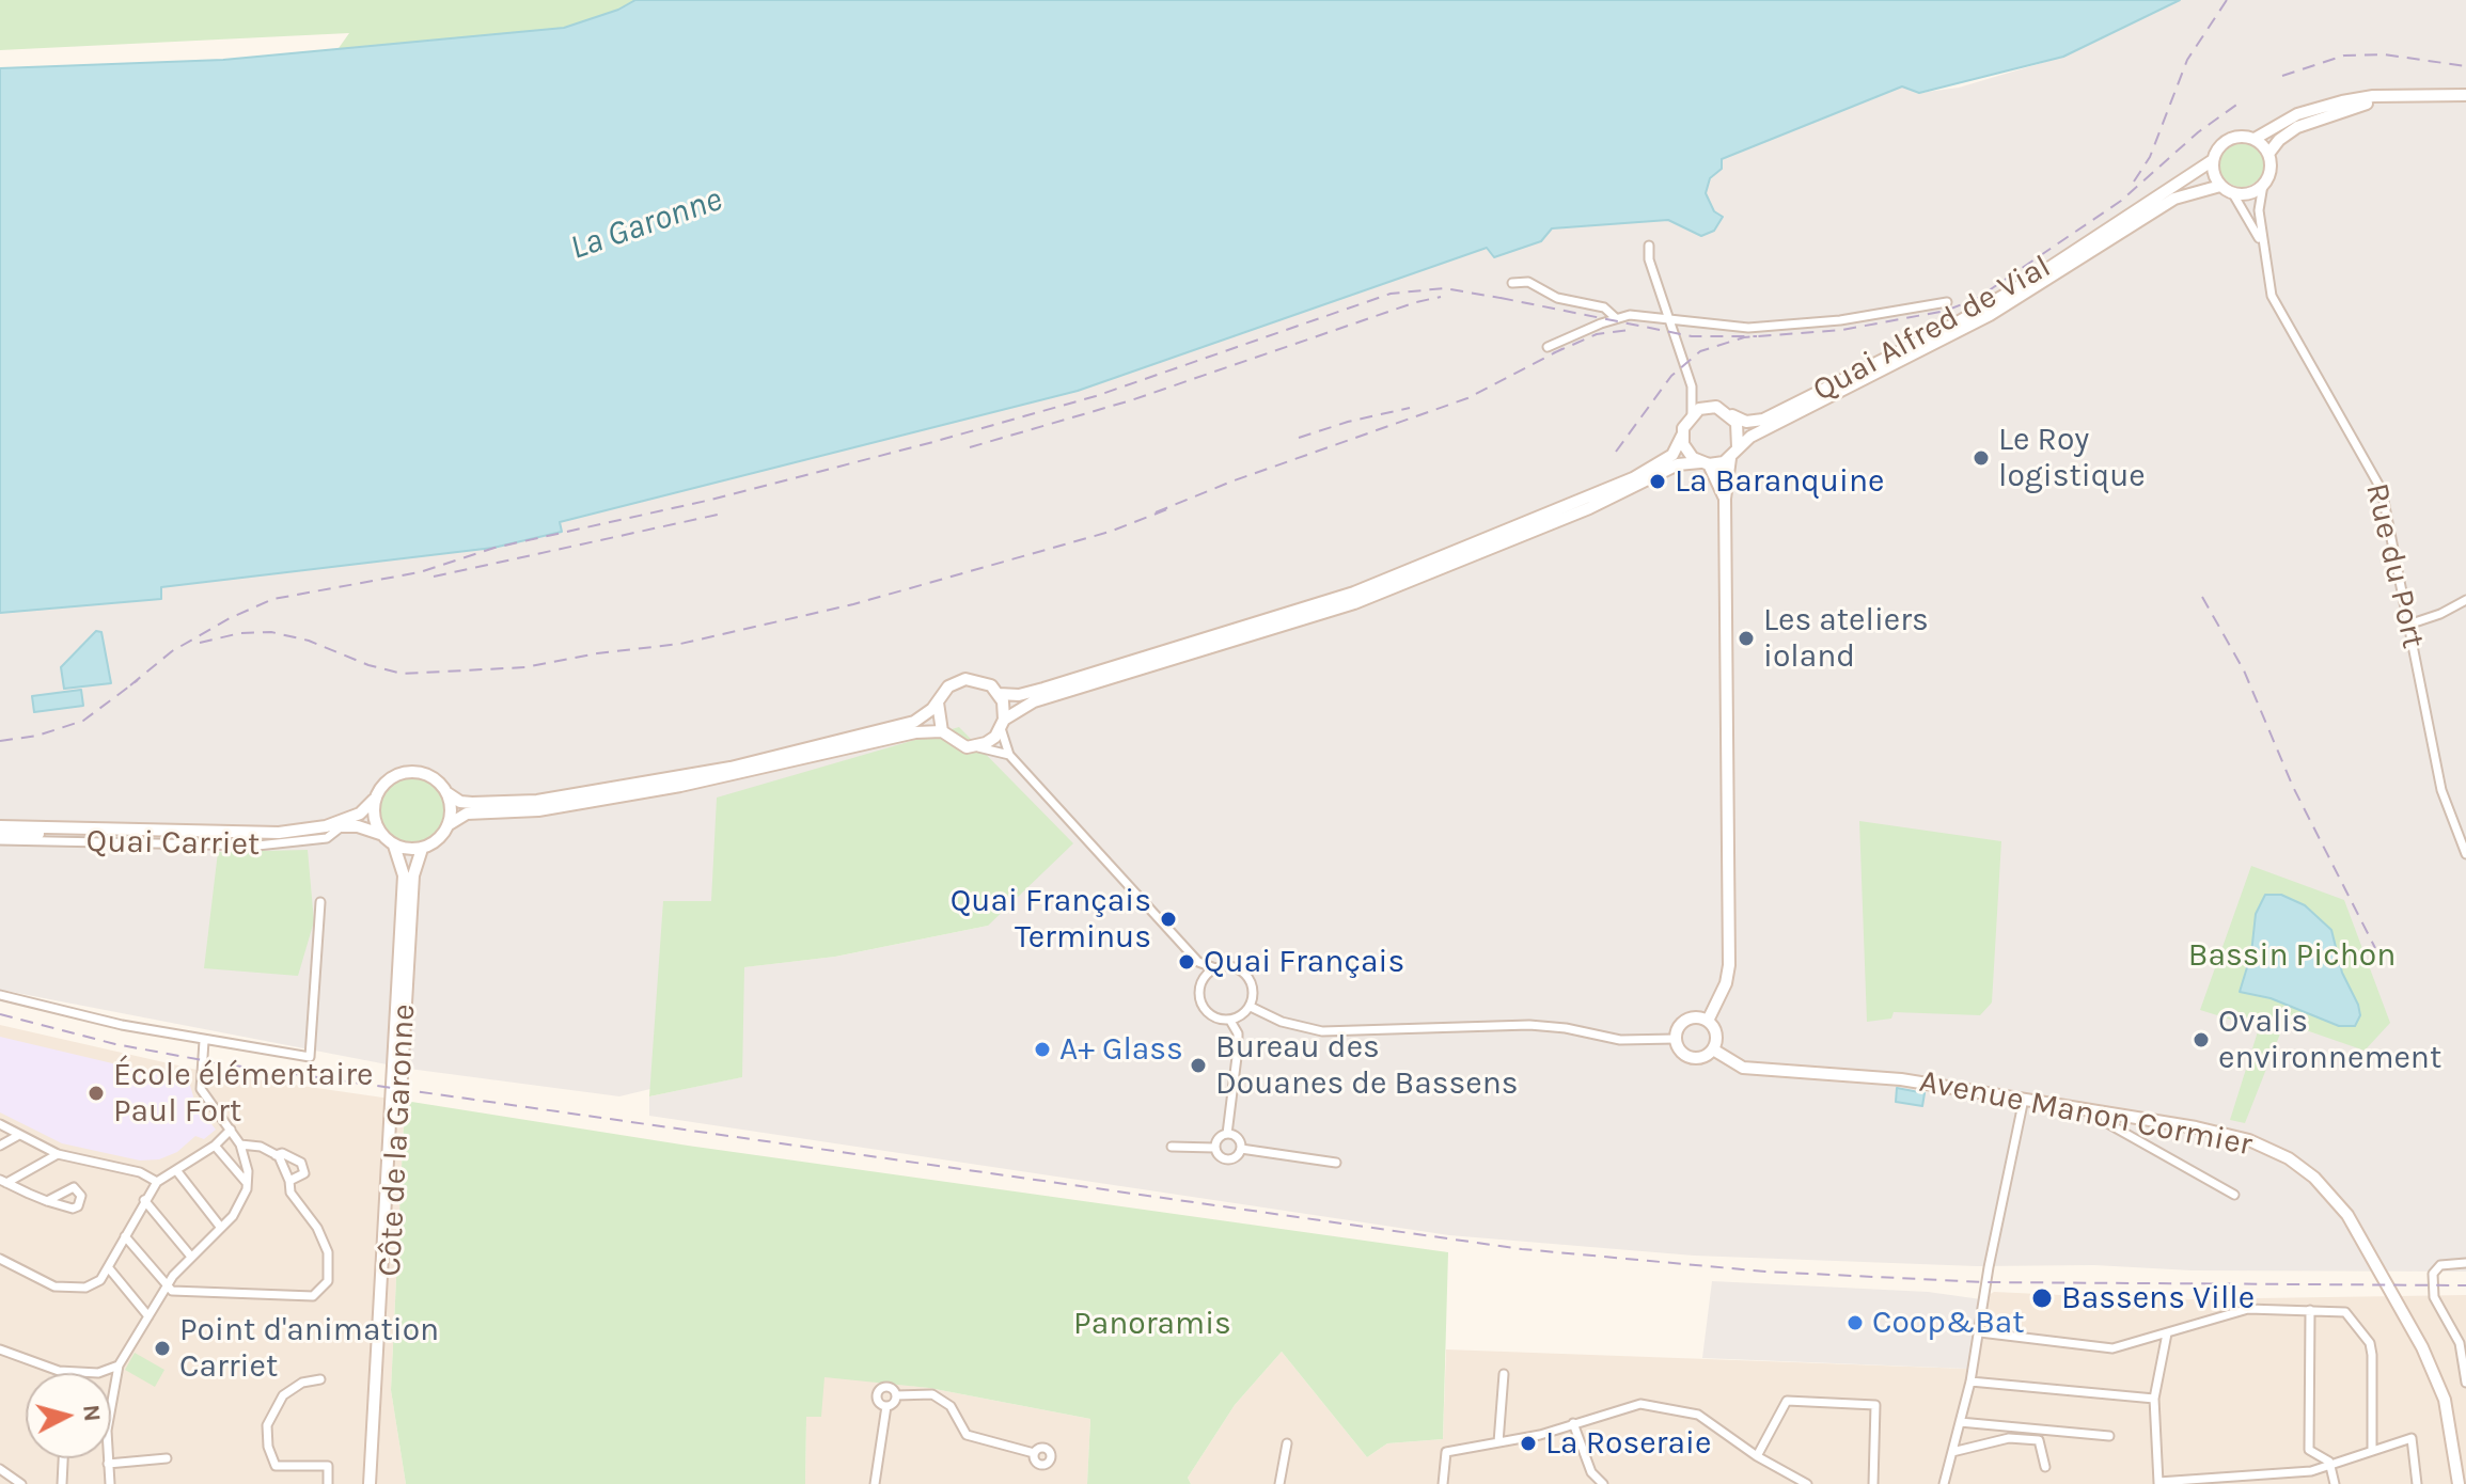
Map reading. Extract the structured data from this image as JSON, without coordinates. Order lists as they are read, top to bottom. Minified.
{"streets":{"main road":["Quai Alfred de Vial","Quai Carriet","Avenue Manon Cormier","Côte de la Garonne"],"street":["Rue du Port"]},"crossings":[["Quai Alfred de Vial","Rue du Port"],["Quai Carriet","Côte de la Garonne"]],"water":["La Garonne"],"parks":["Bassin Pichon","Panoramis"],"places":["Le Roy logistique","La Baranquine","Les ateliers ioland","Quai Français Terminus","Quai Français","Ovalis environnement","A+ Glass","Bureau des Douanes de Bassens","École élémentaire Paul Fort","Bassens Ville","Coop&Bat","Point d'animation Carriet","La Roseraie"],"north":"right"}
